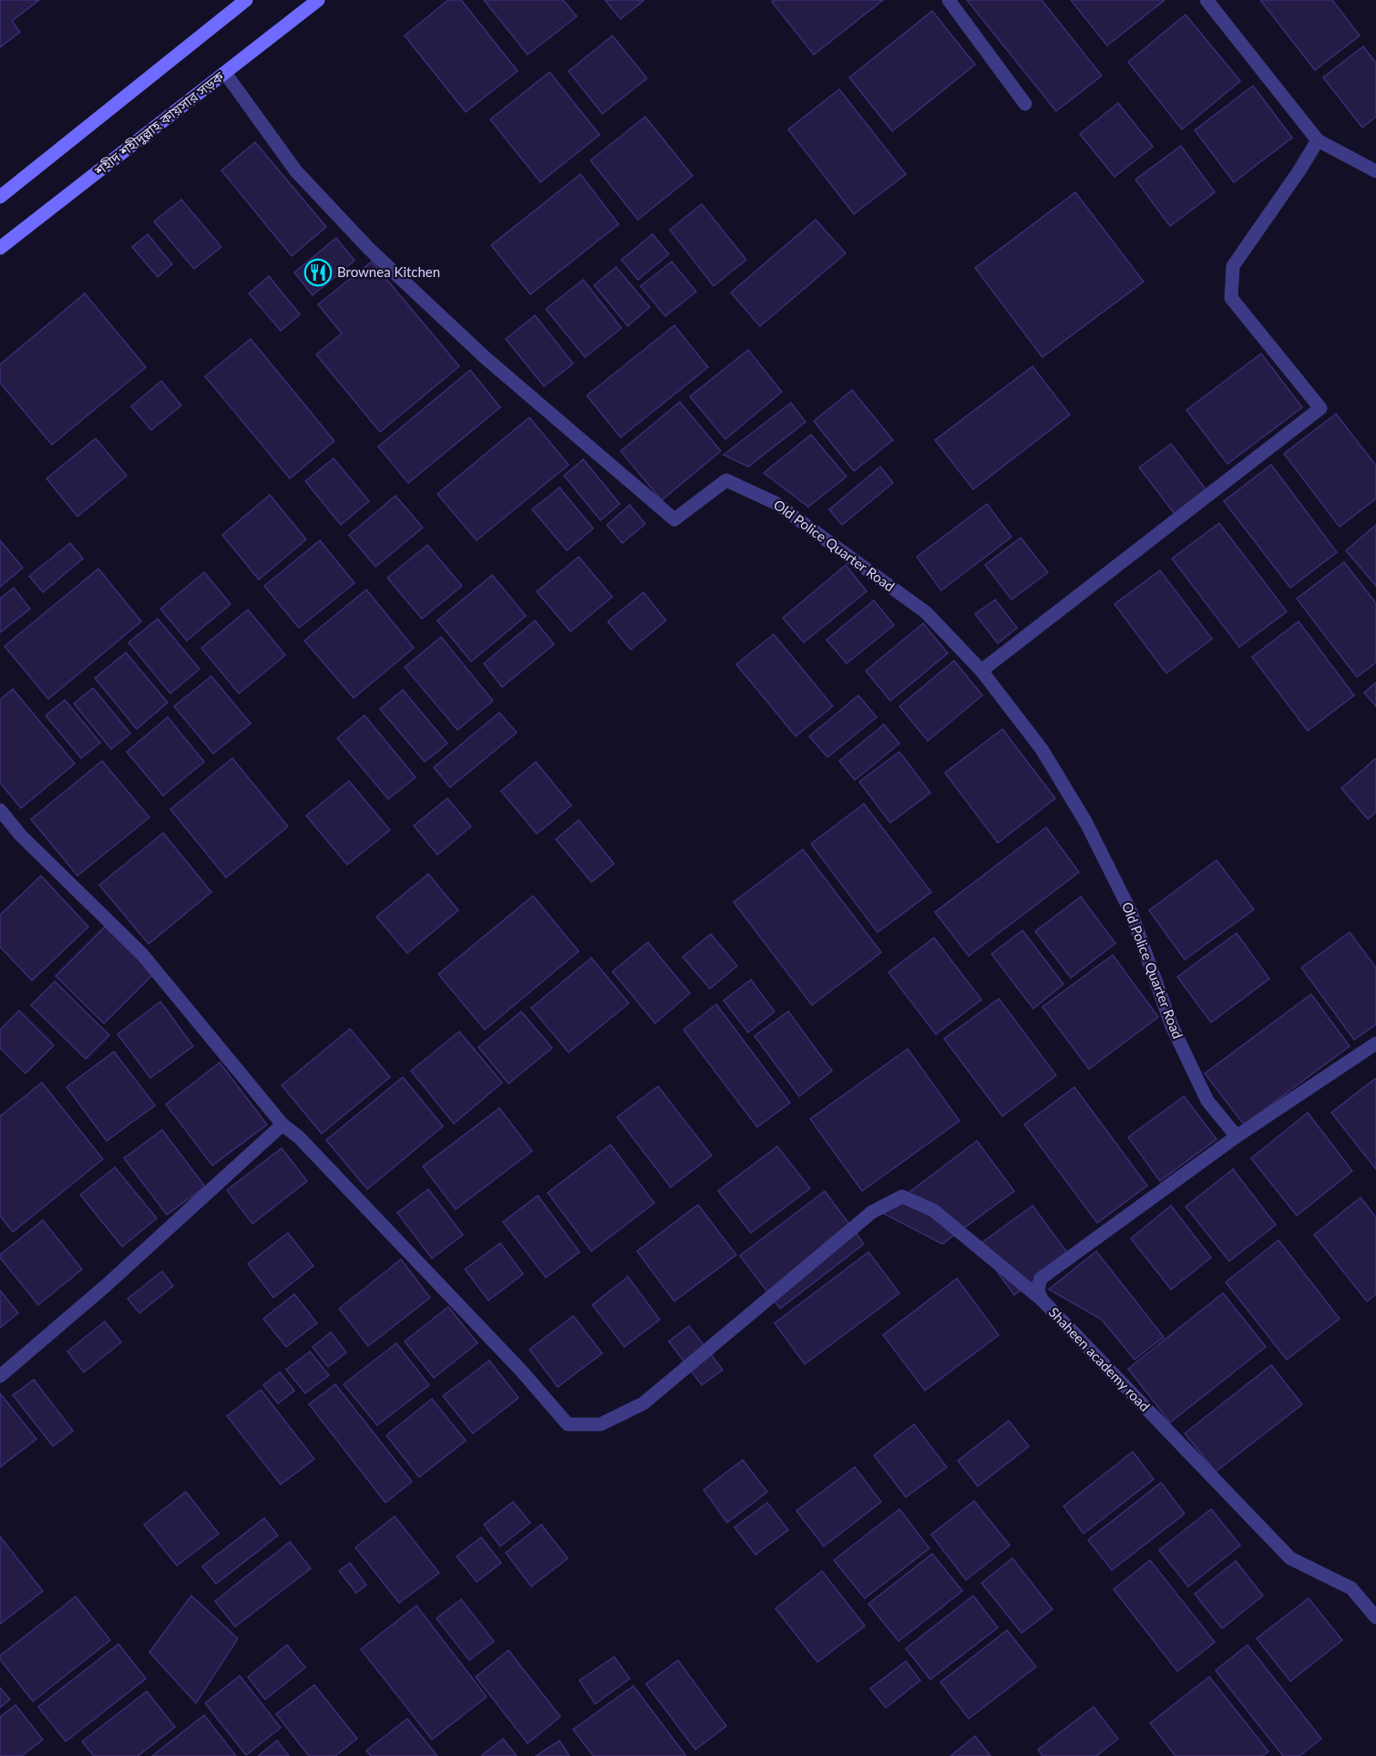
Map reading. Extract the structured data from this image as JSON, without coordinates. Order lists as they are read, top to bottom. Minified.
{"streets":{"main road":["শহীদ শহীদুল্লাহ কায়সার সড়ক"],"street":["Old Police Quarter Road","Shaheen academy road"]},"crossings":[["শহীদ শহীদুল্লাহ কায়সার সড়ক","Old Police Quarter Road"],["Old Police Quarter Road","Shaheen academy road"]],"places":{"restaurant":["Brownea Kitchen"]}}
